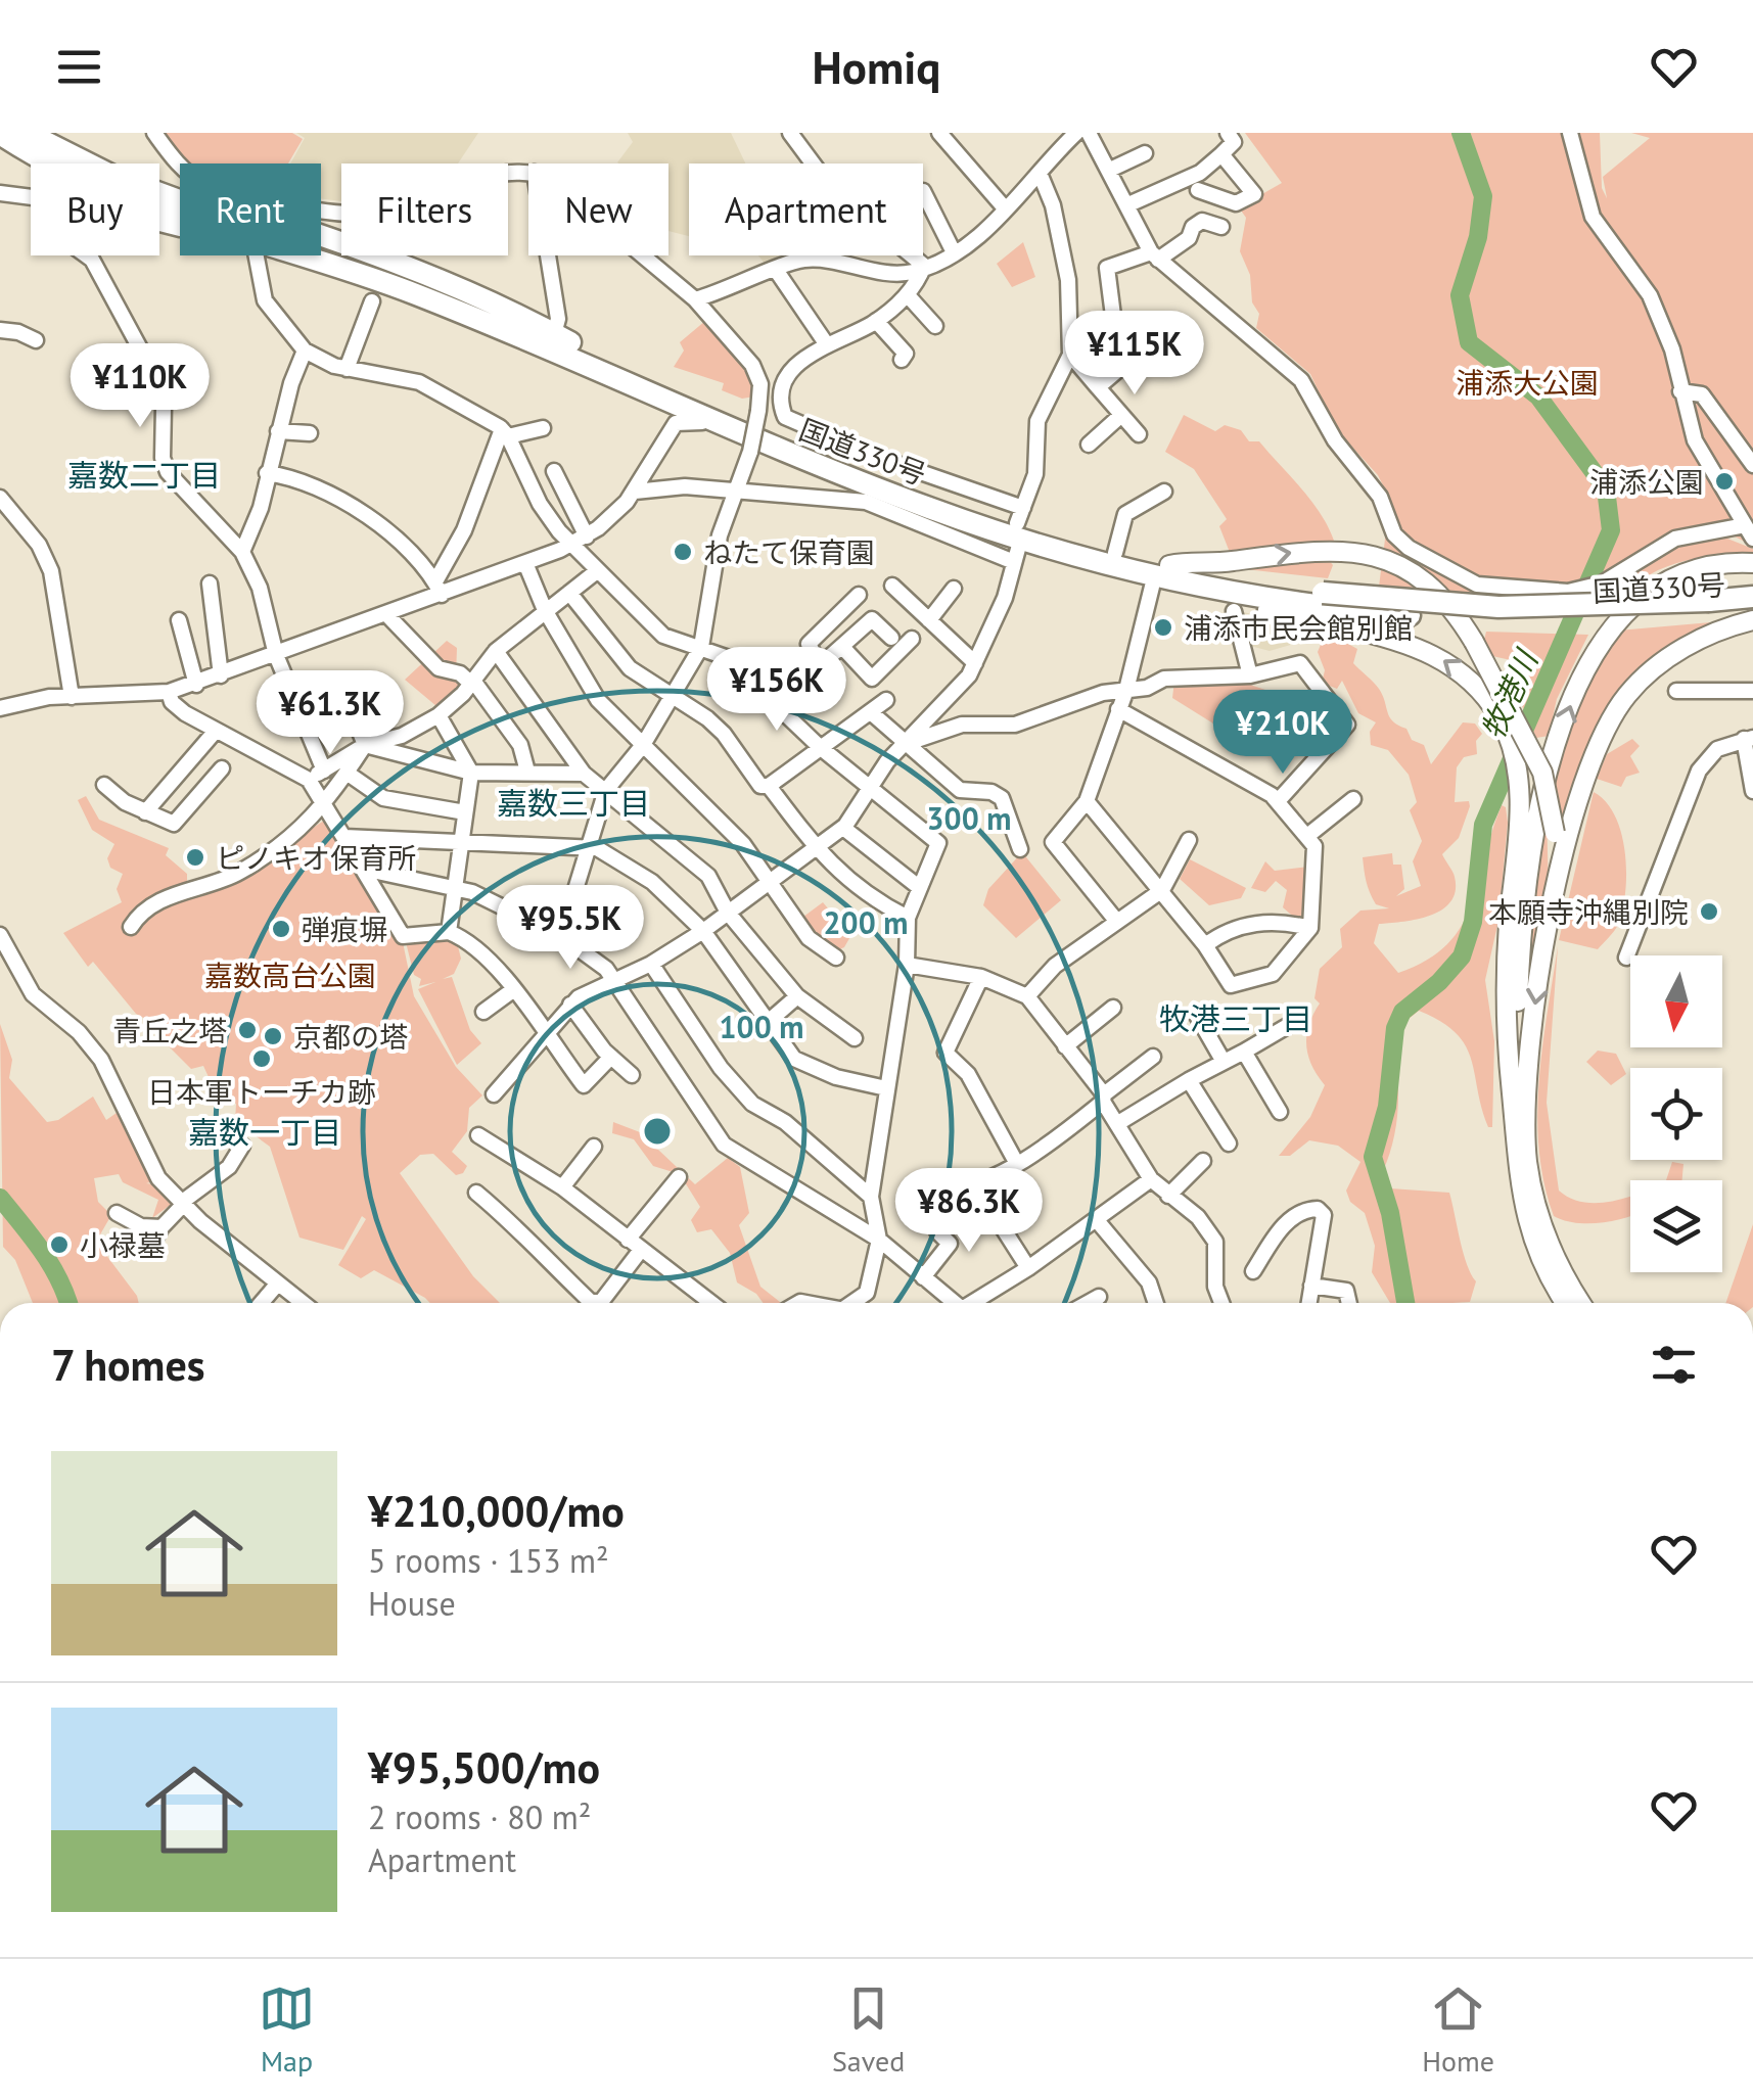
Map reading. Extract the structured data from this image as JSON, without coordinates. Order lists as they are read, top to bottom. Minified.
{"streets":{"highway":["国道330号"]},"districts":["嘉数二丁目","嘉数三丁目","牧港三丁目","嘉数一丁目"],"water":["牧港川"],"parks":["浦添大公園","嘉数高台公園"],"places":["浦添公園","ねたて保育園","浦添市民会館別館","ピノキオ保育所","本願寺沖縄別院","弾痕塀","青丘之塔","京都の塔","日本軍トーチカ跡","小禄墓"],"north":"bottom","page":{"header":"Homiq","chip":["Buy","Rent","Filters","New","Apartment"],"price":["¥115K","¥110K","¥156K","¥61.3K","¥210K","¥95.5K","¥86.3K"],"heading":"7 homes","list":[{"name":"¥210,000/mo","note":"5 rooms · 153 m² · House"},{"name":"¥95,500/mo","note":"2 rooms · 80 m² · Apartment"}],"tabs":["Map","Saved","Home"]},"rings":["300 m","200 m","100 m"]}
